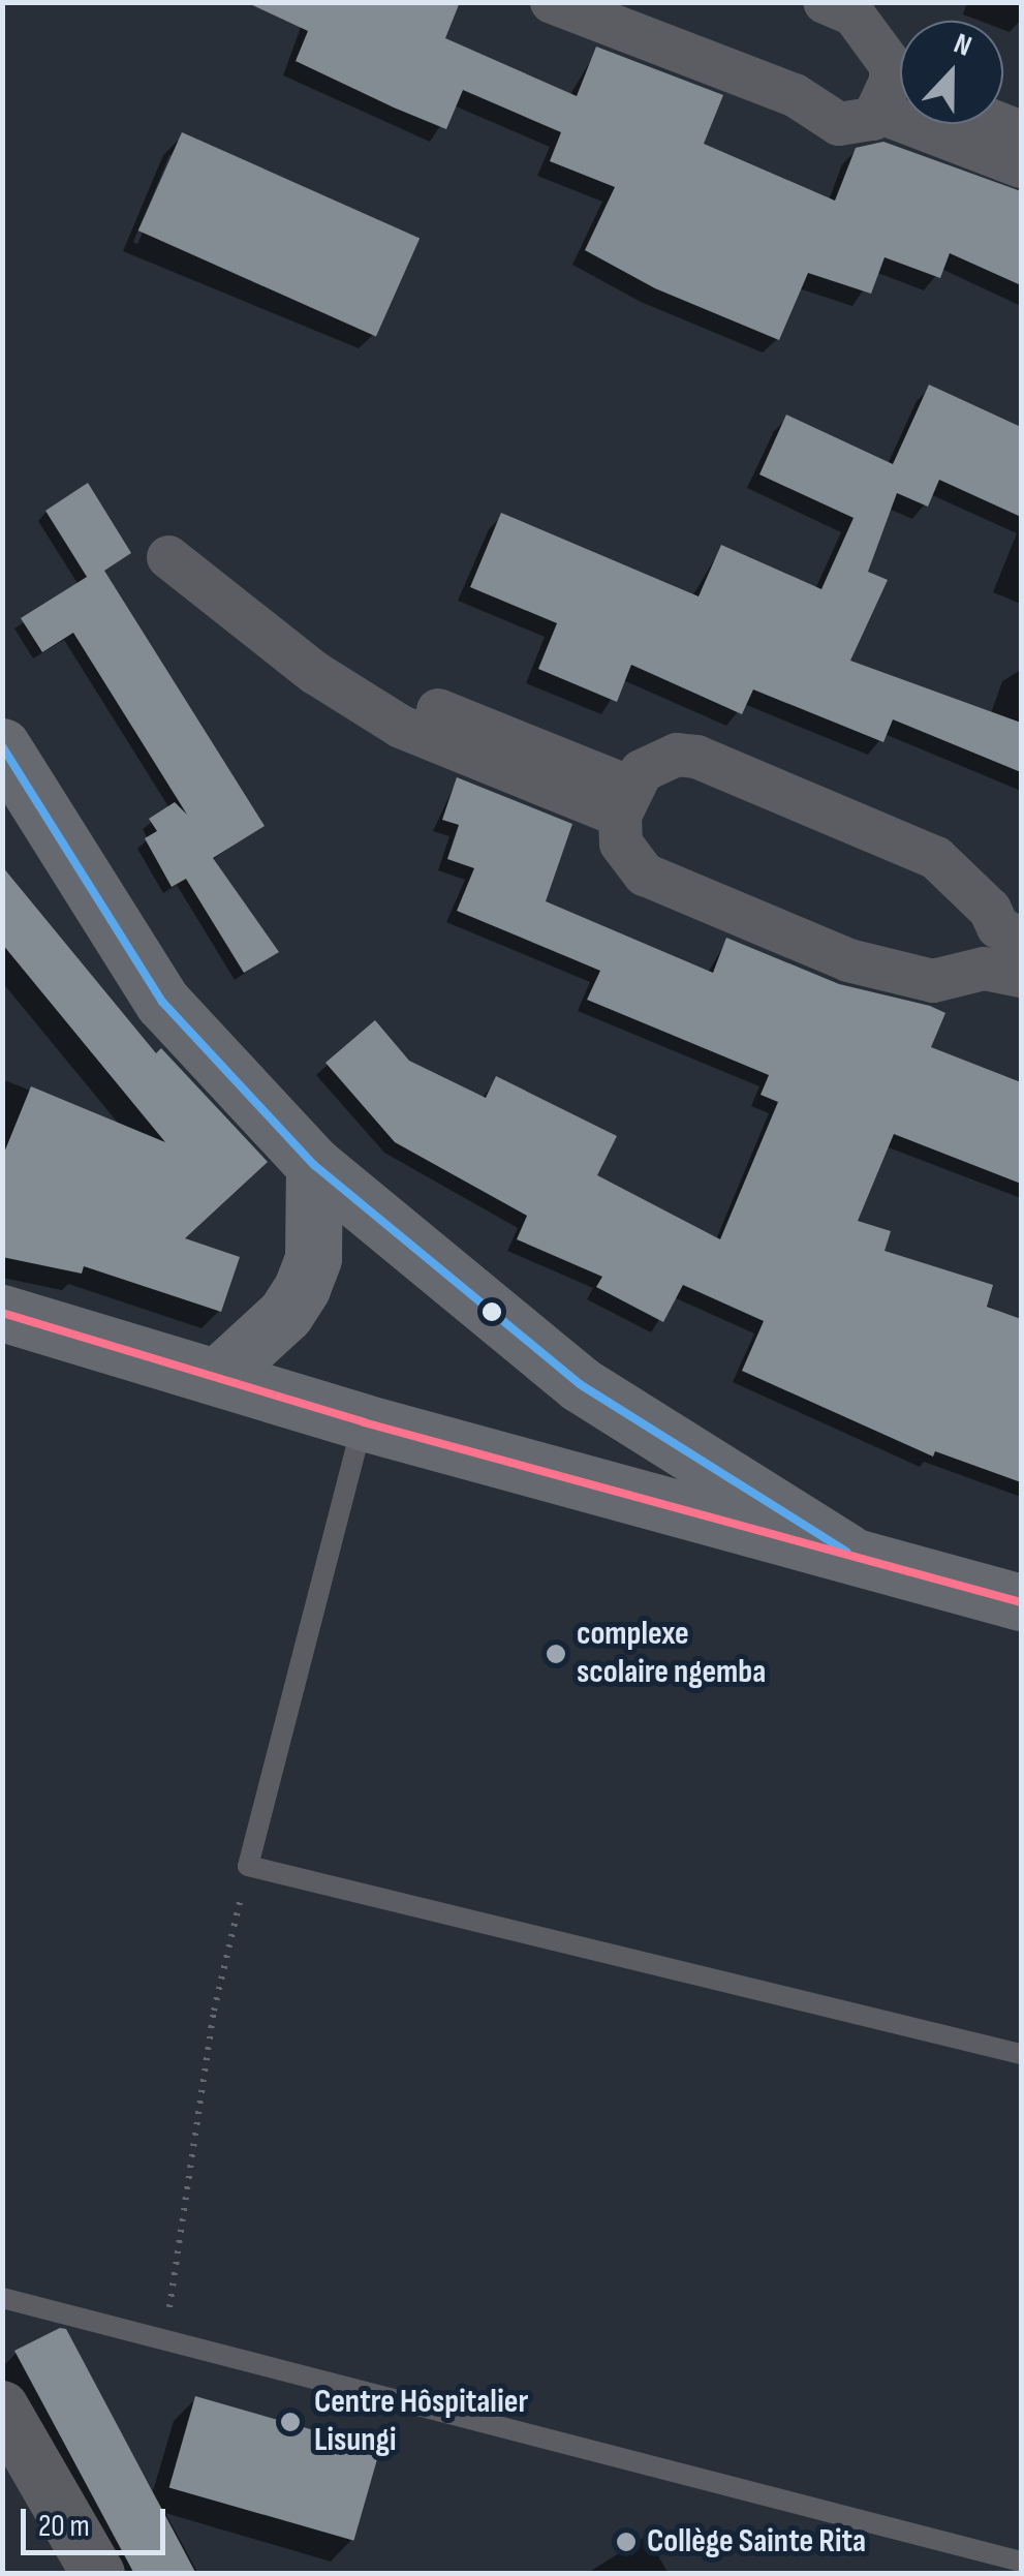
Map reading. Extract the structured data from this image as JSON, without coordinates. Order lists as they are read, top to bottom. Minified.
{"places":["complexe scolaire ngemba","Centre Hôspitalier Lisungi","Collège Sainte Rita"],"scale_bar":"20 m","north":"top"}
